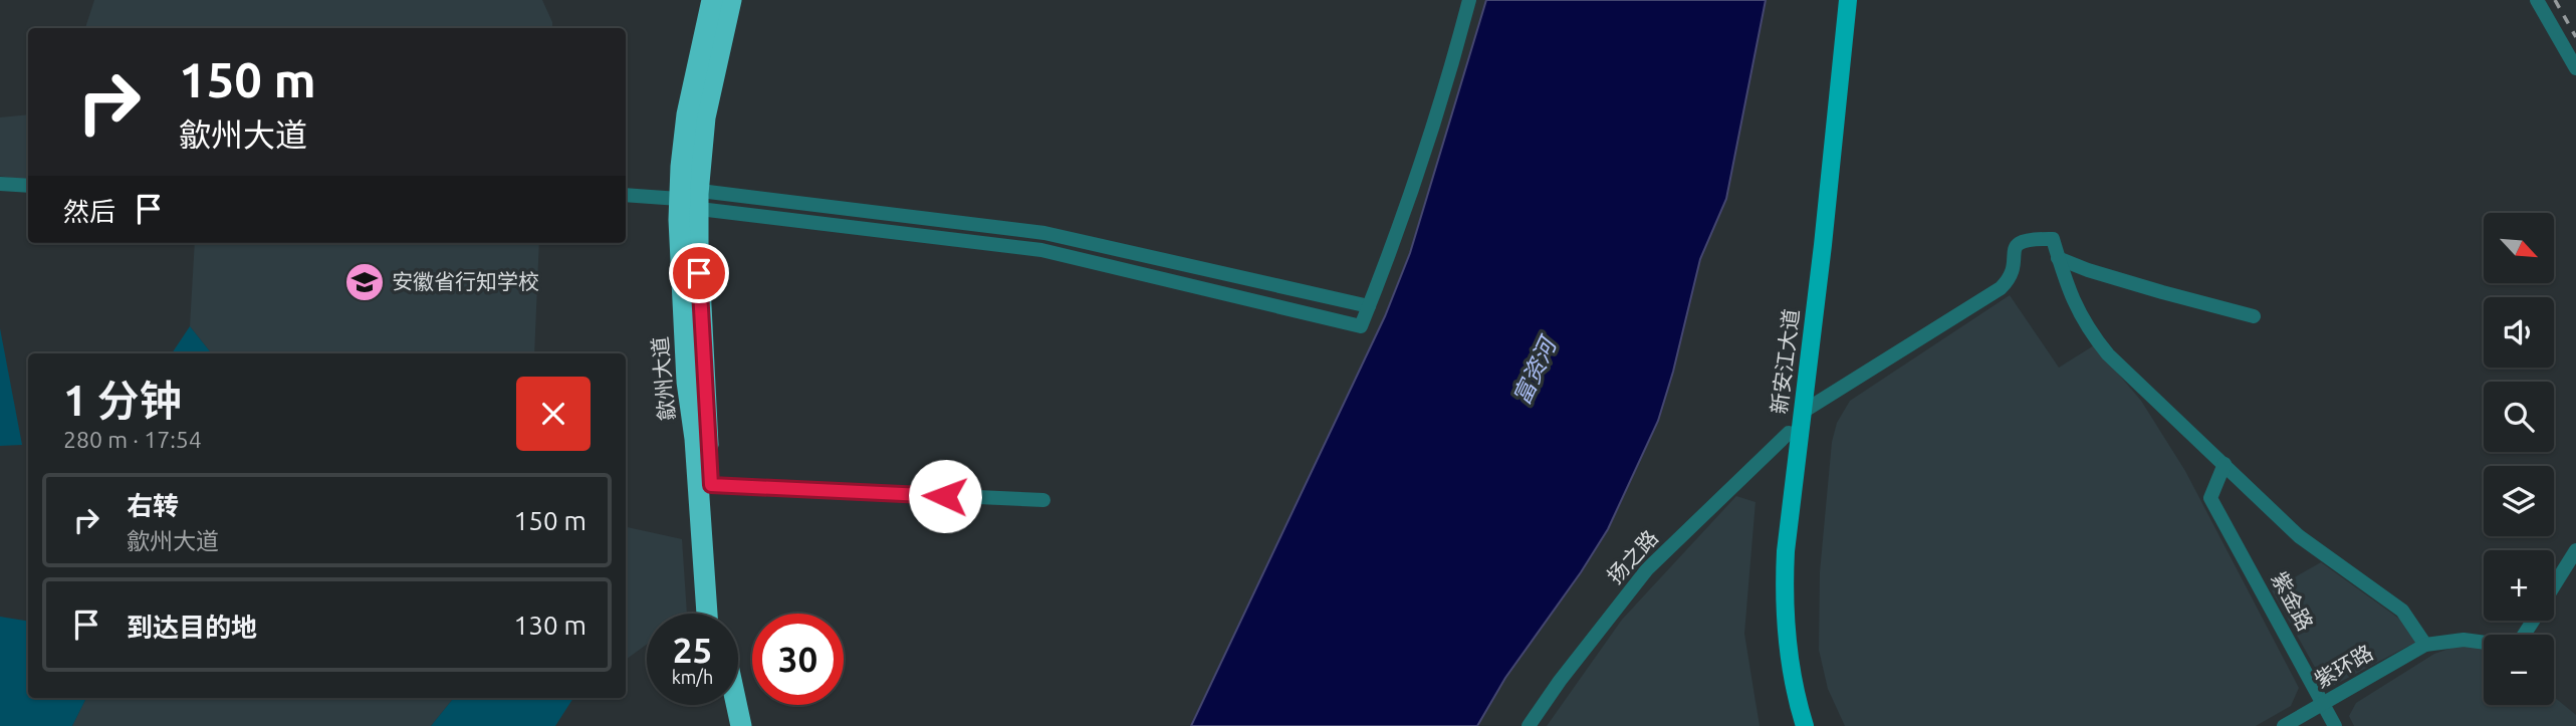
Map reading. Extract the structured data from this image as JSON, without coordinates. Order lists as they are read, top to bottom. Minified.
{"streets":{"highway":["歙州大道"],"main road":["新安江大道"],"street":["扬之路","紫金路","紫环路"]},"crossings":[["新安江大道","扬之路"],["紫金路","紫环路"]],"water":["富资河"],"places":{"school or university":["安徽省行知学校"]},"north":"bottom right","page":{"turn":["150 m","歙州大道"],"then":"然后","map_buttons":["+","−"],"heading":["1 分钟","280 m · 17:54"],"list":[{"name":"右转","note":"歙州大道","value":"150 m"},{"name":"到达目的地","value":"130 m"}],"speed":"25 km/h","limit":"30"}}
